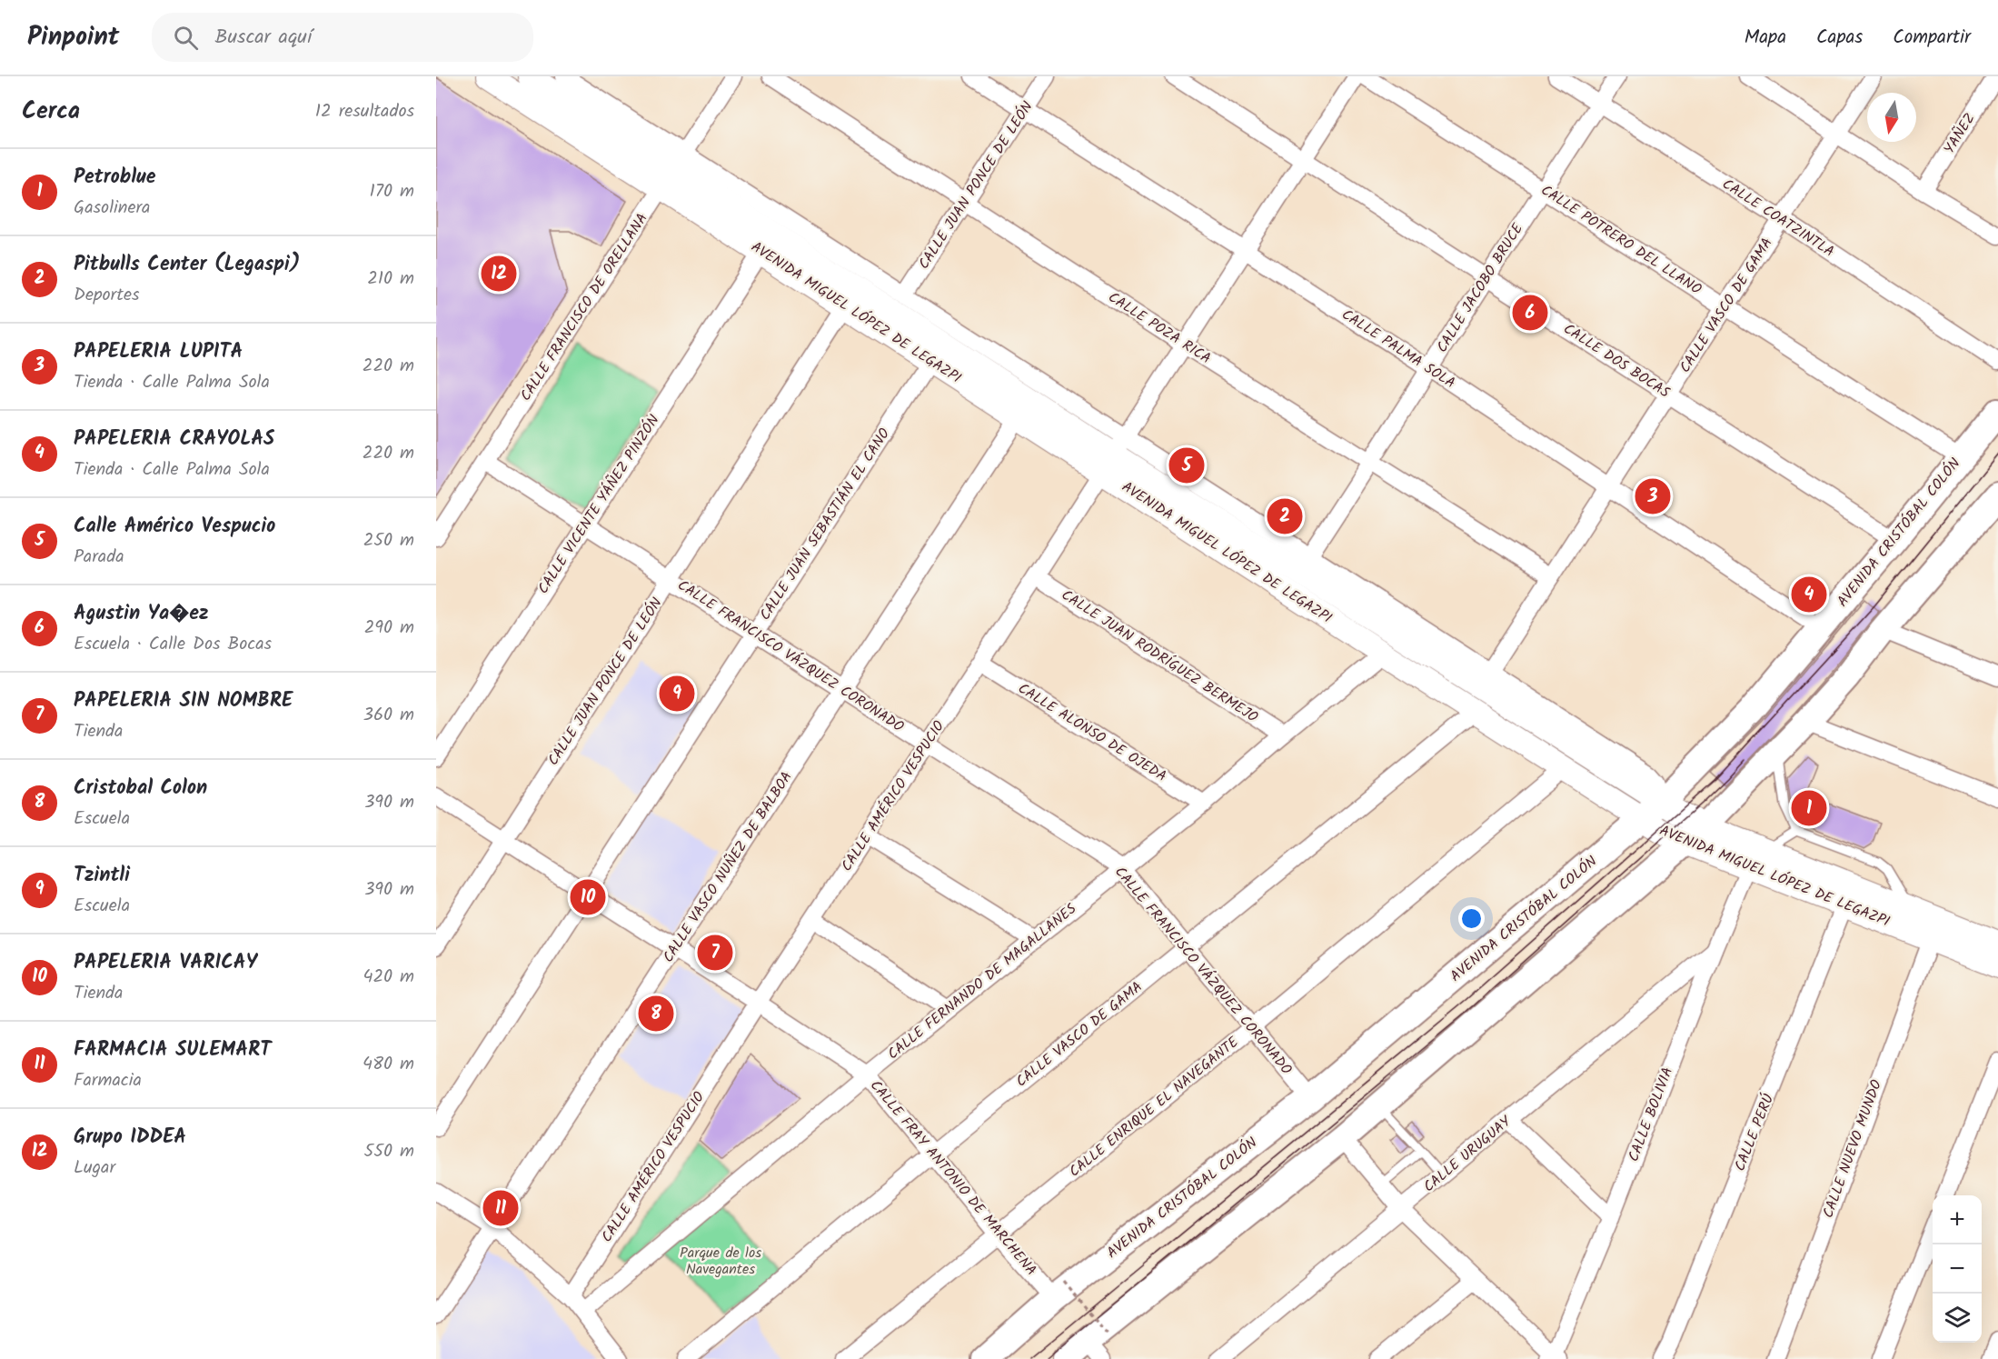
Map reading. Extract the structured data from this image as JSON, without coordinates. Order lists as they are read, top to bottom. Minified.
{"streets":{"main road":["AVENIDA MIGUEL LÓPEZ DE LEGAZPI","AVENIDA CRISTÓBAL COLÓN"],"street":["YAÑEZ","CALLE JUAN PONCE DE LEÓN","CALLE COATZINTLA","CALLE POTRERO DEL LLANO","CALLE JACOBO BRUCE","CALLE VASCO DE GAMA","CALLE FRANCISCO DE ORELLANA","CALLE POZA RICA","CALLE PALMA SOLA","CALLE DOS BOCAS","CALLE VICENTE YÁÑEZ PINZÓN","CALLE JUAN SEBASTIÁN EL CANO","CALLE FRANCISCO VÁZQUEZ CORONADO","CALLE JUAN RODRÍGUEZ BERMEJO","CALLE ALONSO DE OJEDA","CALLE AMÉRICO VESPUCIO","CALLE VASCO NUÑEZ DE BALBOA","CALLE FERNANDO DE MAGALLANES","CALLE ENRIQUE EL NAVEGANTE","CALLE BOLIVIA","CALLE PERÚ","CALLE NUEVO MUNDO","CALLE URUGUAY","CALLE FRAY ANTONIO DE MARCHENA"]},"crossings":[["CALLE JUAN PONCE DE LEÓN","AVENIDA MIGUEL LÓPEZ DE LEGAZPI"],["CALLE JUAN PONCE DE LEÓN","CALLE POZA RICA"],["CALLE JUAN PONCE DE LEÓN","CALLE PALMA SOLA"],["CALLE JUAN PONCE DE LEÓN","CALLE FRANCISCO VÁZQUEZ CORONADO"],["CALLE JUAN PONCE DE LEÓN","CALLE FRAY ANTONIO DE MARCHENA"],["CALLE COATZINTLA","CALLE JACOBO BRUCE"],["CALLE COATZINTLA","CALLE VASCO DE GAMA"],["CALLE POTRERO DEL LLANO","CALLE JACOBO BRUCE"],["CALLE POTRERO DEL LLANO","CALLE VASCO DE GAMA"],["CALLE POTRERO DEL LLANO","AVENIDA CRISTÓBAL COLÓN"],["CALLE JACOBO BRUCE","AVENIDA MIGUEL LÓPEZ DE LEGAZPI"],["CALLE JACOBO BRUCE","CALLE POZA RICA"],["CALLE JACOBO BRUCE","CALLE PALMA SOLA"],["CALLE JACOBO BRUCE","CALLE DOS BOCAS"],["CALLE VASCO DE GAMA","AVENIDA MIGUEL LÓPEZ DE LEGAZPI"],["CALLE VASCO DE GAMA","CALLE POZA RICA"],["CALLE VASCO DE GAMA","CALLE PALMA SOLA"],["CALLE VASCO DE GAMA","CALLE DOS BOCAS"],["CALLE VASCO DE GAMA","CALLE FRANCISCO VÁZQUEZ CORONADO"],["CALLE VASCO DE GAMA","CALLE FRAY ANTONIO DE MARCHENA"],["CALLE FRANCISCO DE ORELLANA","AVENIDA MIGUEL LÓPEZ DE LEGAZPI"],["CALLE FRANCISCO DE ORELLANA","CALLE FRANCISCO VÁZQUEZ CORONADO"],["AVENIDA MIGUEL LÓPEZ DE LEGAZPI","CALLE VICENTE YÁÑEZ PINZÓN"],["AVENIDA MIGUEL LÓPEZ DE LEGAZPI","CALLE JUAN SEBASTIÁN EL CANO"],["AVENIDA MIGUEL LÓPEZ DE LEGAZPI","AVENIDA CRISTÓBAL COLÓN"],["AVENIDA MIGUEL LÓPEZ DE LEGAZPI","CALLE AMÉRICO VESPUCIO"],["AVENIDA MIGUEL LÓPEZ DE LEGAZPI","CALLE VASCO NUÑEZ DE BALBOA"],["AVENIDA MIGUEL LÓPEZ DE LEGAZPI","CALLE FERNANDO DE MAGALLANES"],["AVENIDA MIGUEL LÓPEZ DE LEGAZPI","CALLE ENRIQUE EL NAVEGANTE"],["AVENIDA MIGUEL LÓPEZ DE LEGAZPI","CALLE BOLIVIA"],["AVENIDA MIGUEL LÓPEZ DE LEGAZPI","CALLE PERÚ"],["AVENIDA MIGUEL LÓPEZ DE LEGAZPI","CALLE NUEVO MUNDO"],["CALLE POZA RICA","CALLE AMÉRICO VESPUCIO"],["CALLE PALMA SOLA","AVENIDA CRISTÓBAL COLÓN"],["CALLE PALMA SOLA","CALLE AMÉRICO VESPUCIO"],["CALLE DOS BOCAS","AVENIDA CRISTÓBAL COLÓN"],["CALLE DOS BOCAS","CALLE AMÉRICO VESPUCIO"],["CALLE VICENTE YÁÑEZ PINZÓN","CALLE FRANCISCO VÁZQUEZ CORONADO"],["CALLE JUAN SEBASTIÁN EL CANO","CALLE FRANCISCO VÁZQUEZ CORONADO"],["CALLE JUAN SEBASTIÁN EL CANO","CALLE FRAY ANTONIO DE MARCHENA"],["AVENIDA CRISTÓBAL COLÓN","CALLE FRANCISCO VÁZQUEZ CORONADO"],["AVENIDA CRISTÓBAL COLÓN","CALLE FRAY ANTONIO DE MARCHENA"],["CALLE FRANCISCO VÁZQUEZ CORONADO","CALLE AMÉRICO VESPUCIO"],["CALLE FRANCISCO VÁZQUEZ CORONADO","CALLE VASCO NUÑEZ DE BALBOA"],["CALLE FRANCISCO VÁZQUEZ CORONADO","CALLE FERNANDO DE MAGALLANES"],["CALLE FRANCISCO VÁZQUEZ CORONADO","CALLE ENRIQUE EL NAVEGANTE"],["CALLE JUAN RODRÍGUEZ BERMEJO","CALLE AMÉRICO VESPUCIO"],["CALLE JUAN RODRÍGUEZ BERMEJO","CALLE FERNANDO DE MAGALLANES"],["CALLE ALONSO DE OJEDA","CALLE AMÉRICO VESPUCIO"],["CALLE ALONSO DE OJEDA","CALLE FERNANDO DE MAGALLANES"],["CALLE AMÉRICO VESPUCIO","CALLE FRAY ANTONIO DE MARCHENA"],["CALLE VASCO NUÑEZ DE BALBOA","CALLE FRAY ANTONIO DE MARCHENA"],["CALLE FERNANDO DE MAGALLANES","CALLE FRAY ANTONIO DE MARCHENA"],["CALLE ENRIQUE EL NAVEGANTE","CALLE FRAY ANTONIO DE MARCHENA"],["CALLE BOLIVIA","CALLE URUGUAY"]],"parks":["Parque de los Navegantes"],"north":"bottom","page":{"header":"Pinpoint","search":"Buscar aquí","nav":["Mapa","Capas","Compartir"],"heading":["Cerca","12 resultados"],"list":[{"mark":"1","name":"Petroblue","note":"Gasolinera","value":"170 m"},{"mark":"2","name":"Pitbulls Center (Legaspi)","note":"Deportes","value":"210 m"},{"mark":"3","name":"PAPELERIA LUPITA","note":"Tienda · Calle Palma Sola","value":"220 m"},{"mark":"4","name":"PAPELERIA CRAYOLAS","note":"Tienda · Calle Palma Sola","value":"220 m"},{"mark":"5","name":"Calle Américo Vespucio","note":"Parada","value":"250 m"},{"mark":"6","name":"Agustin Ya�ez","note":"Escuela · Calle Dos Bocas","value":"290 m"},{"mark":"7","name":"PAPELERIA SIN NOMBRE","note":"Tienda","value":"360 m"},{"mark":"8","name":"Cristobal Colon","note":"Escuela","value":"390 m"},{"mark":"9","name":"Tzintli","note":"Escuela","value":"390 m"},{"mark":"10","name":"PAPELERIA VARICAY","note":"Tienda","value":"420 m"},{"mark":"11","name":"FARMACIA SULEMART","note":"Farmacia","value":"480 m"},{"mark":"12","name":"Grupo IDDEA","note":"Lugar","value":"550 m"}],"pins":["12","6","5","3","2","4","9","1","10","7","8","11"],"map_buttons":["+","−"]}}
